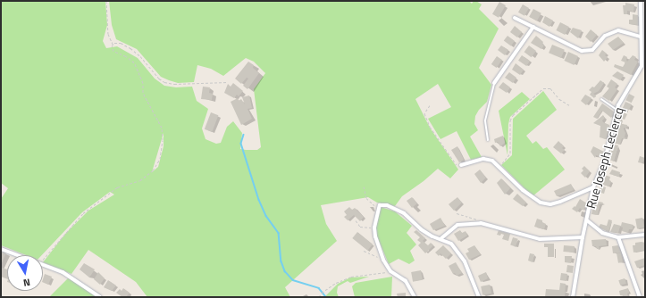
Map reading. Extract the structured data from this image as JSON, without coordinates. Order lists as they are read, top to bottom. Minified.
{"streets":{"street":["Rue Joseph Leclercq"]},"north":"bottom"}
